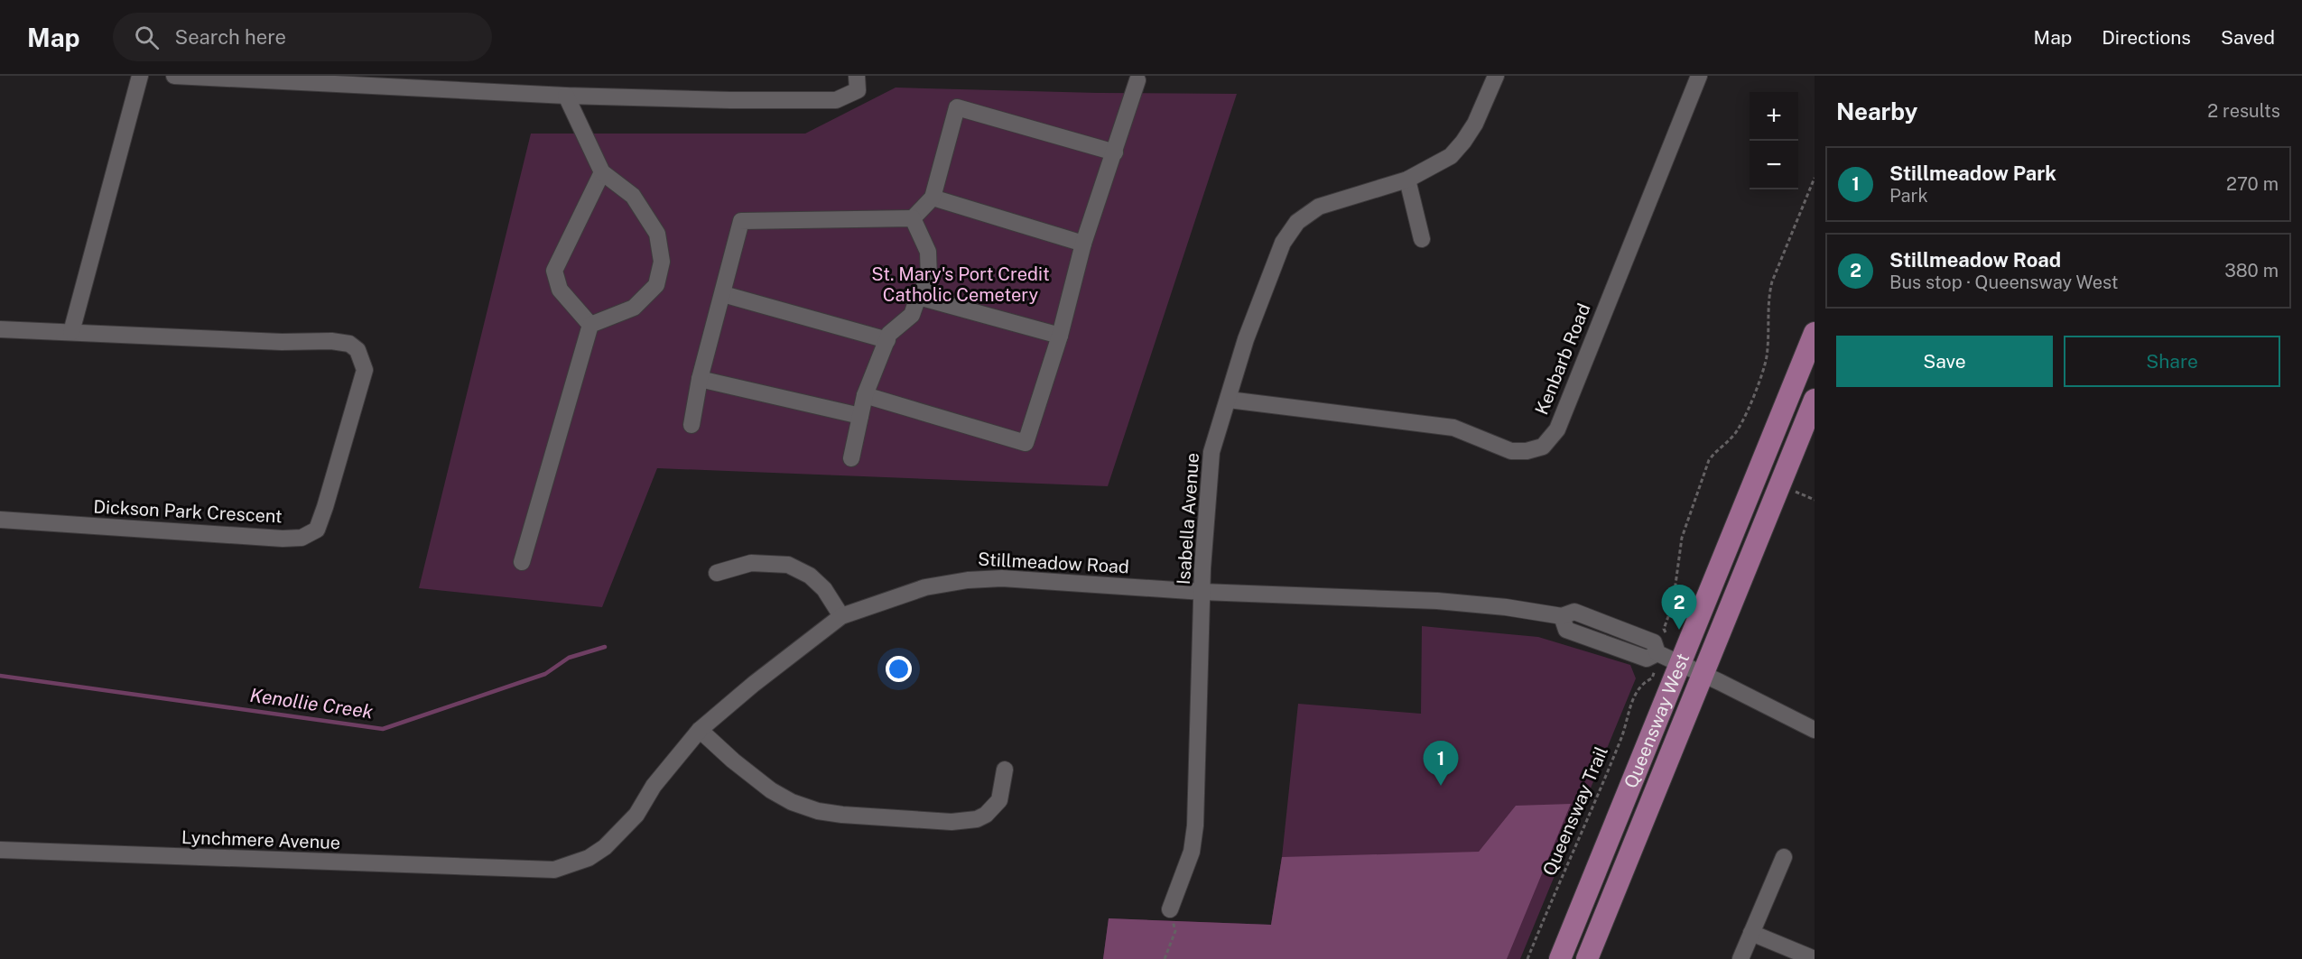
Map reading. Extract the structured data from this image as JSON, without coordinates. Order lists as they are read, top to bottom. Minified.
{"streets":{"main road":["Queensway West"],"street":["Kenbarb Road","Dickson Park Crescent","Isabella Avenue","Stillmeadow Road","Lynchmere Avenue"],"path":["Queensway Trail"]},"crossings":[["Kenbarb Road","Isabella Avenue"],["Isabella Avenue","Stillmeadow Road"],["Stillmeadow Road","Queensway West"],["Stillmeadow Road","Lynchmere Avenue"]],"water":["Kenollie Creek"],"parks":["St. Mary's Port Credit Catholic Cemetery"],"page":{"header":"Map","search":"Search here","nav":["Map","Directions","Saved"],"heading":["Nearby","2 results"],"map_buttons":["+","−"],"list":[{"mark":"1","name":"Stillmeadow Park","note":"Park","value":"270 m"},{"mark":"2","name":"Stillmeadow Road","note":"Bus stop · Queensway West","value":"380 m"}],"buttons":["Save","Share"],"pins":["2","1"]}}
